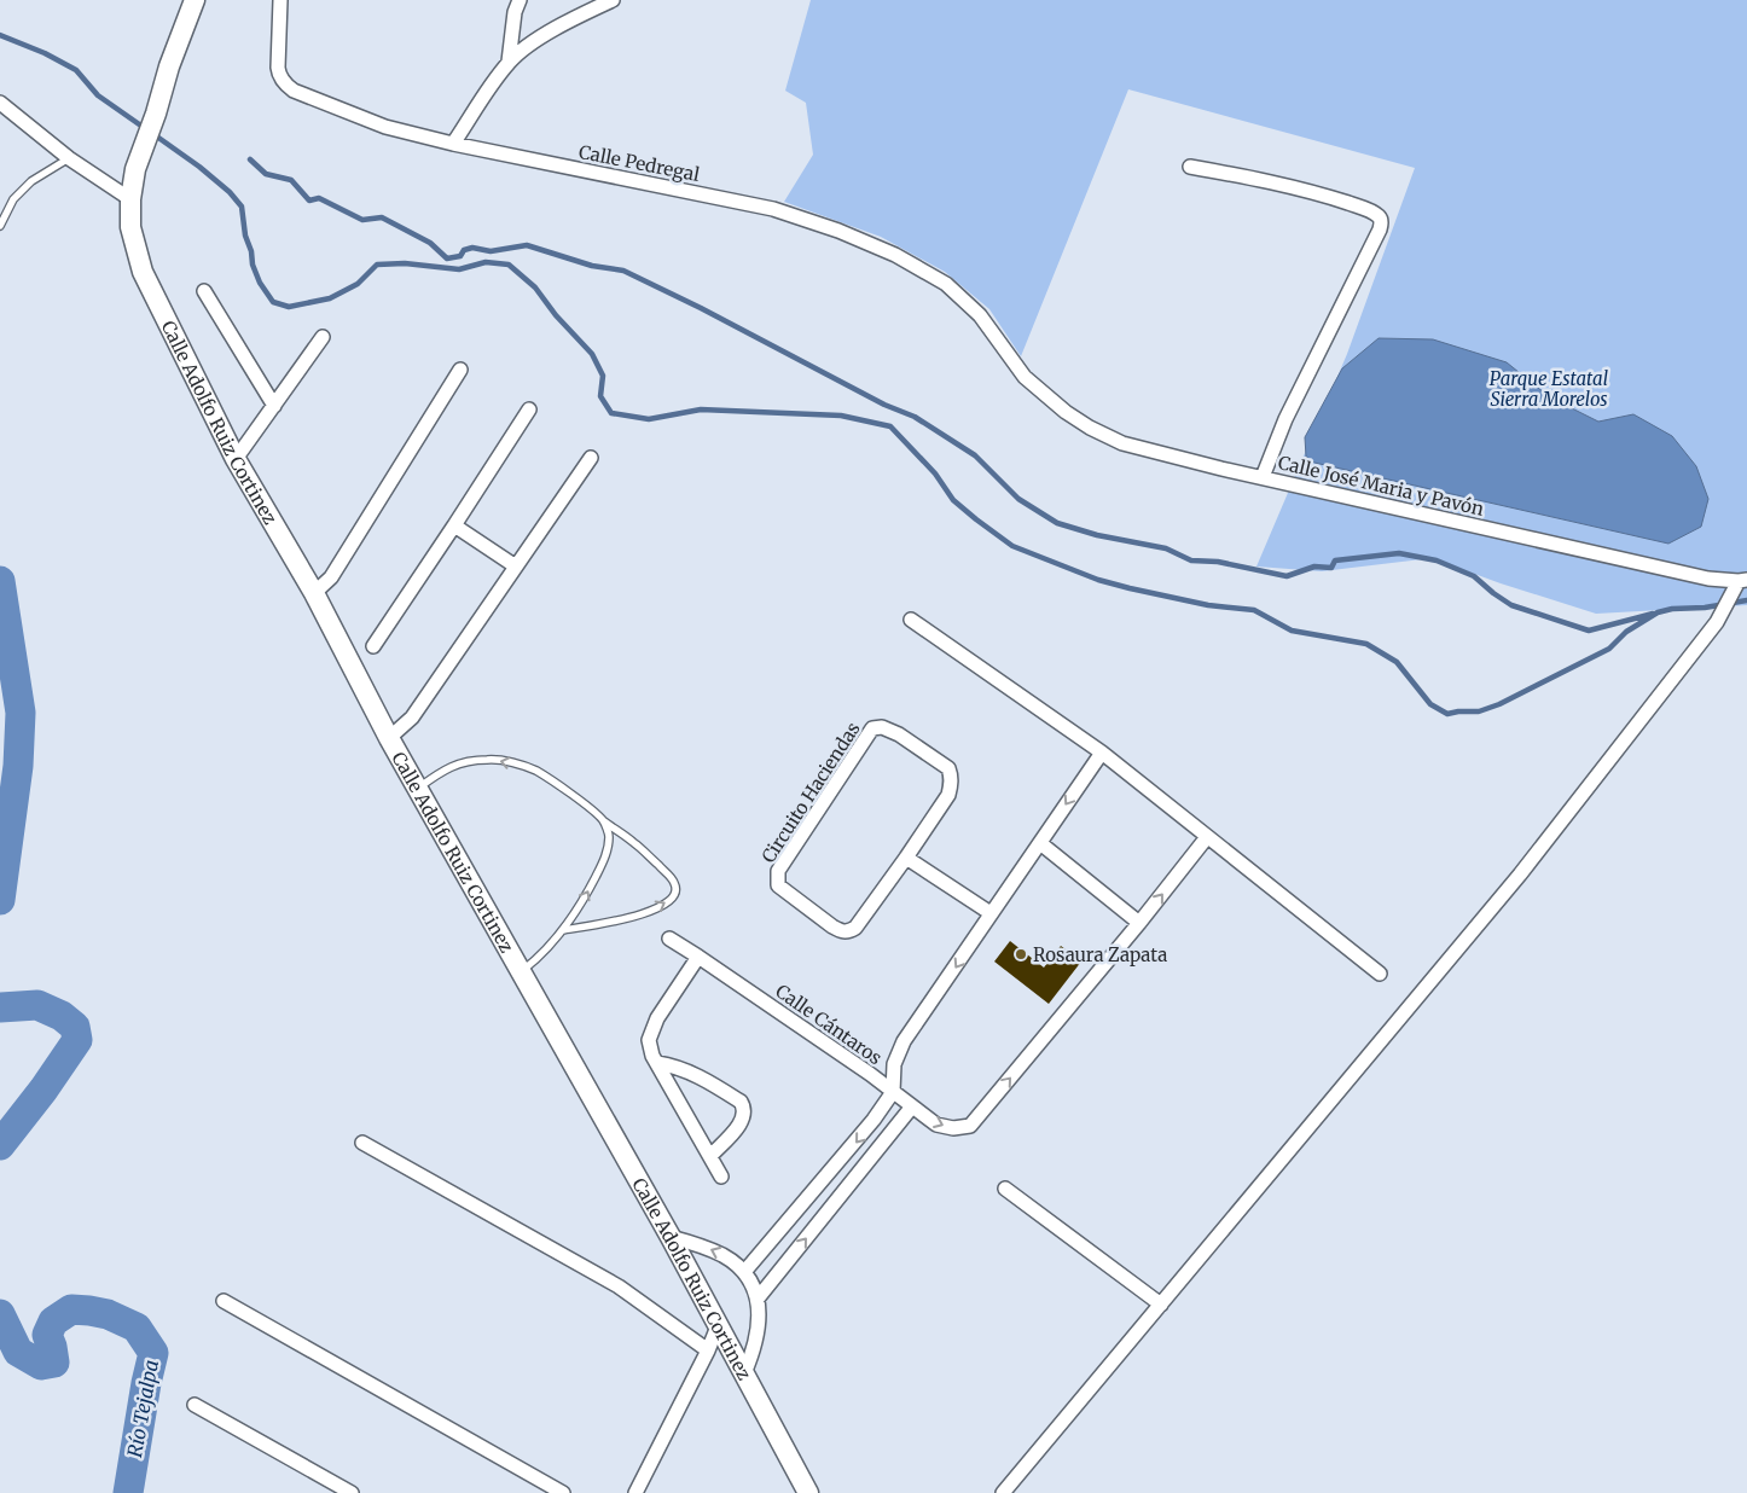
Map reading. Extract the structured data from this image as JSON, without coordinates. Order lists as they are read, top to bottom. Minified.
{"streets":{"main road":["Calle Adolfo Ruiz Cortinez"],"street":["Calle Pedregal","Calle José Maria y Pavón","Circuito Haciendas","Calle Cántaros"]},"crossings":[["Calle Pedregal","Calle José Maria y Pavón"]],"water":["Río Tejalpa"],"parks":["Parque Estatal Sierra Morelos"],"places":["Rosaura Zapata"]}
